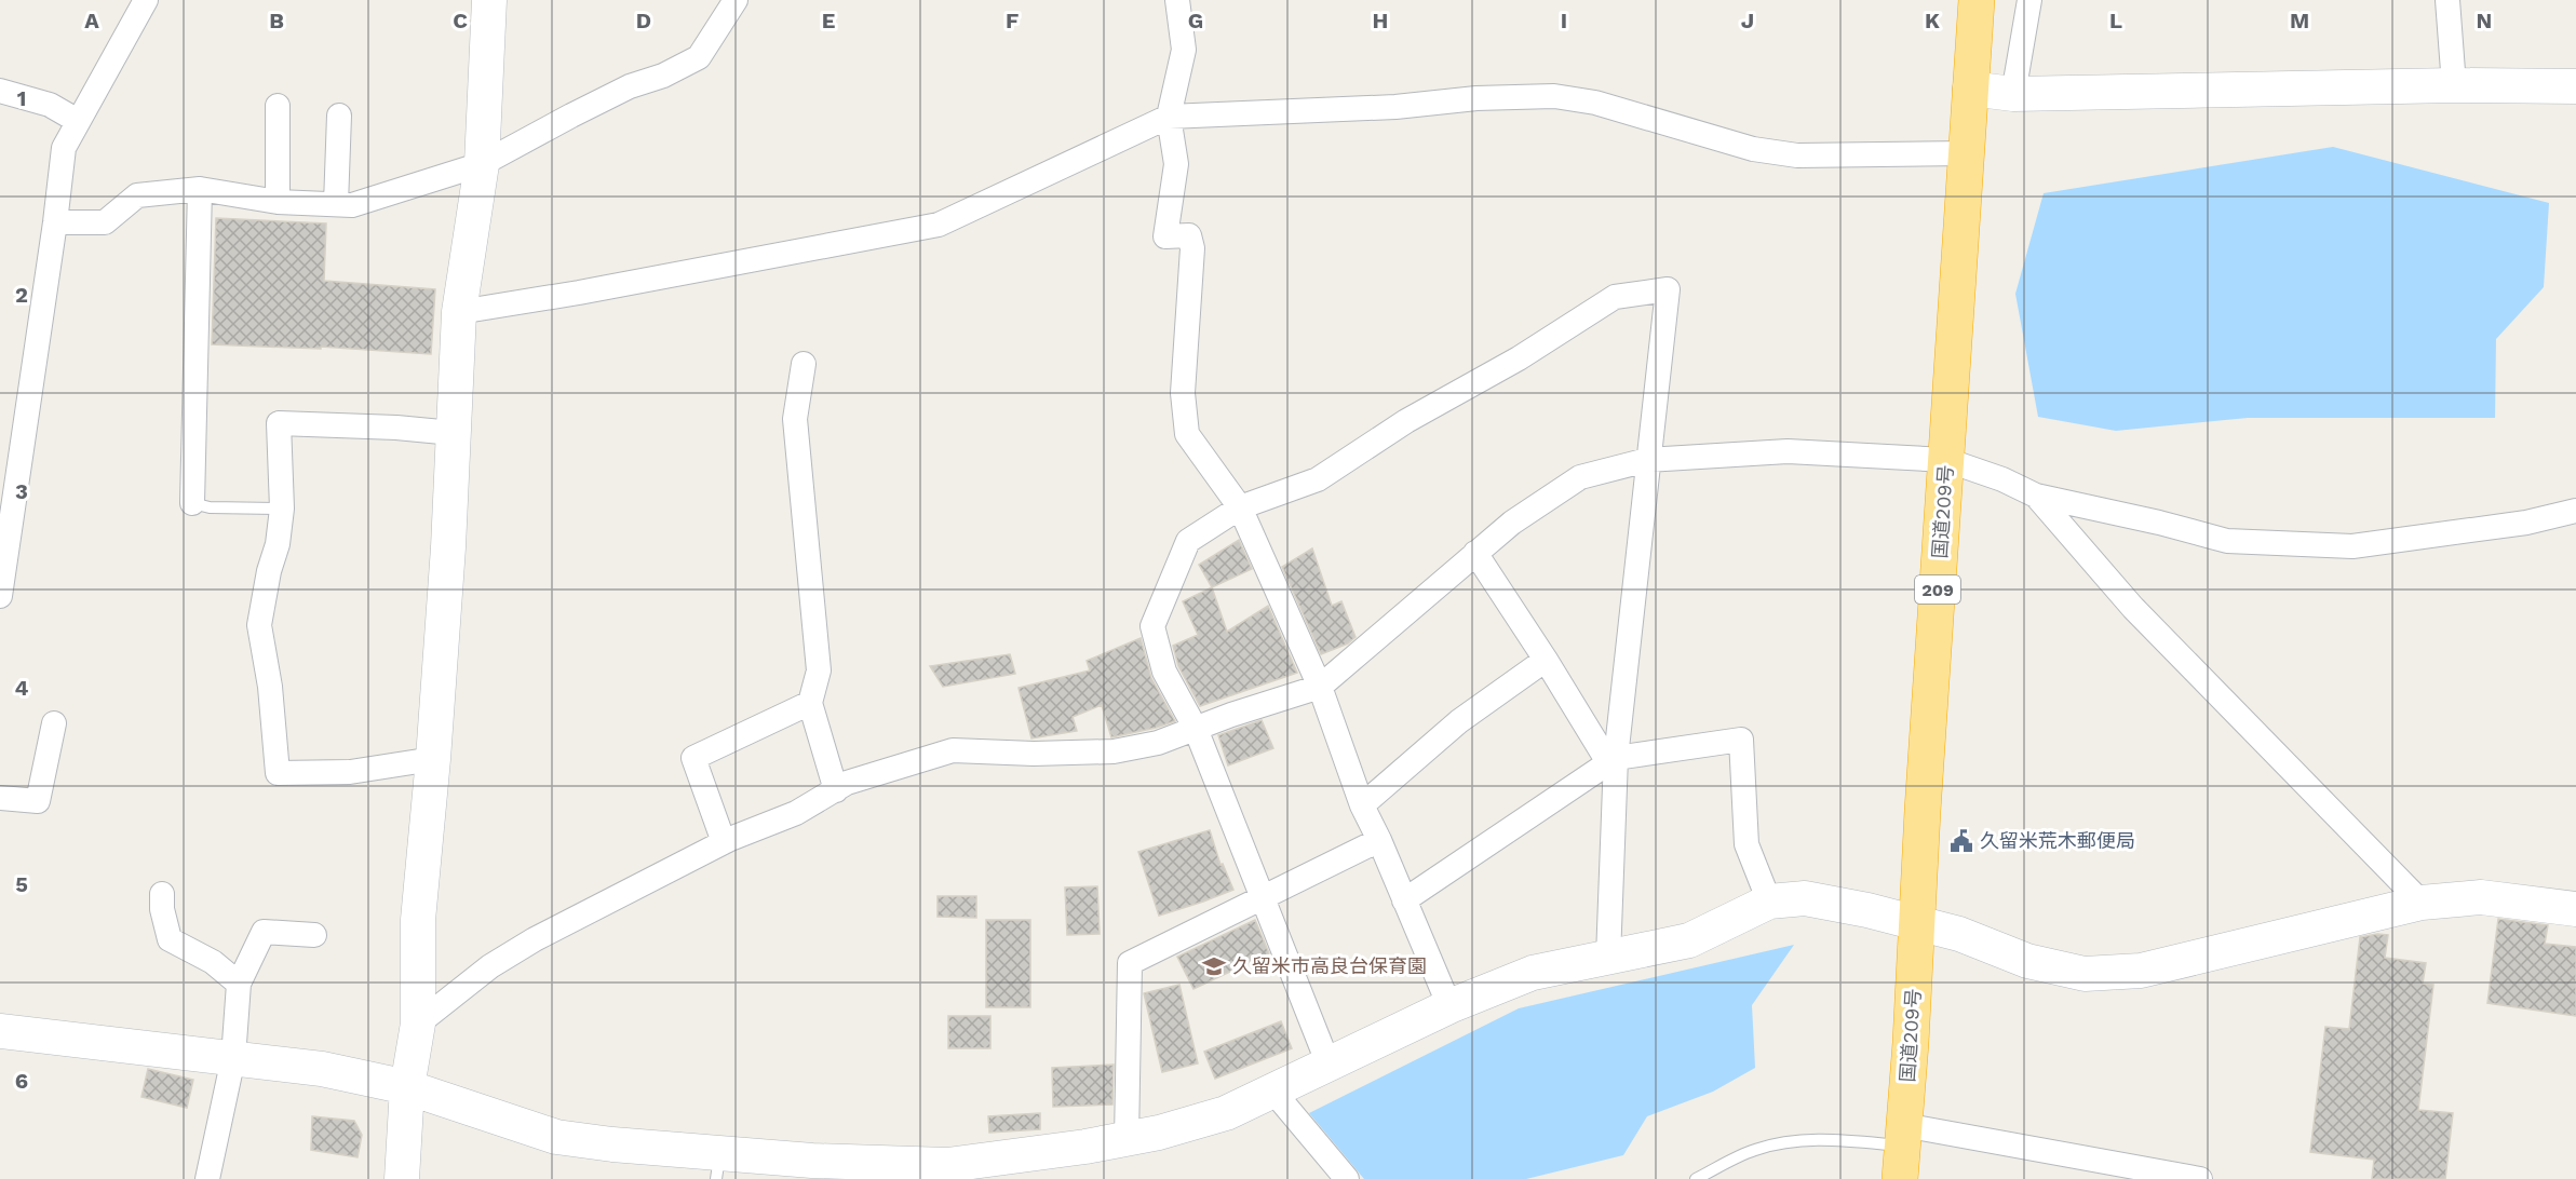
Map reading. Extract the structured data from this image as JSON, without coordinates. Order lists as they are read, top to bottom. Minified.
{"streets":{"highway":["国道209号","209"]},"places":{"public building":["久留米荒木郵便局"],"school or university":["久留米市高良台保育園"]},"grid":{"columns":["A","B","C","D","E","F","G","H","I","J","K","L","M","N"],"rows":["1","2","3","4","5","6"]}}
